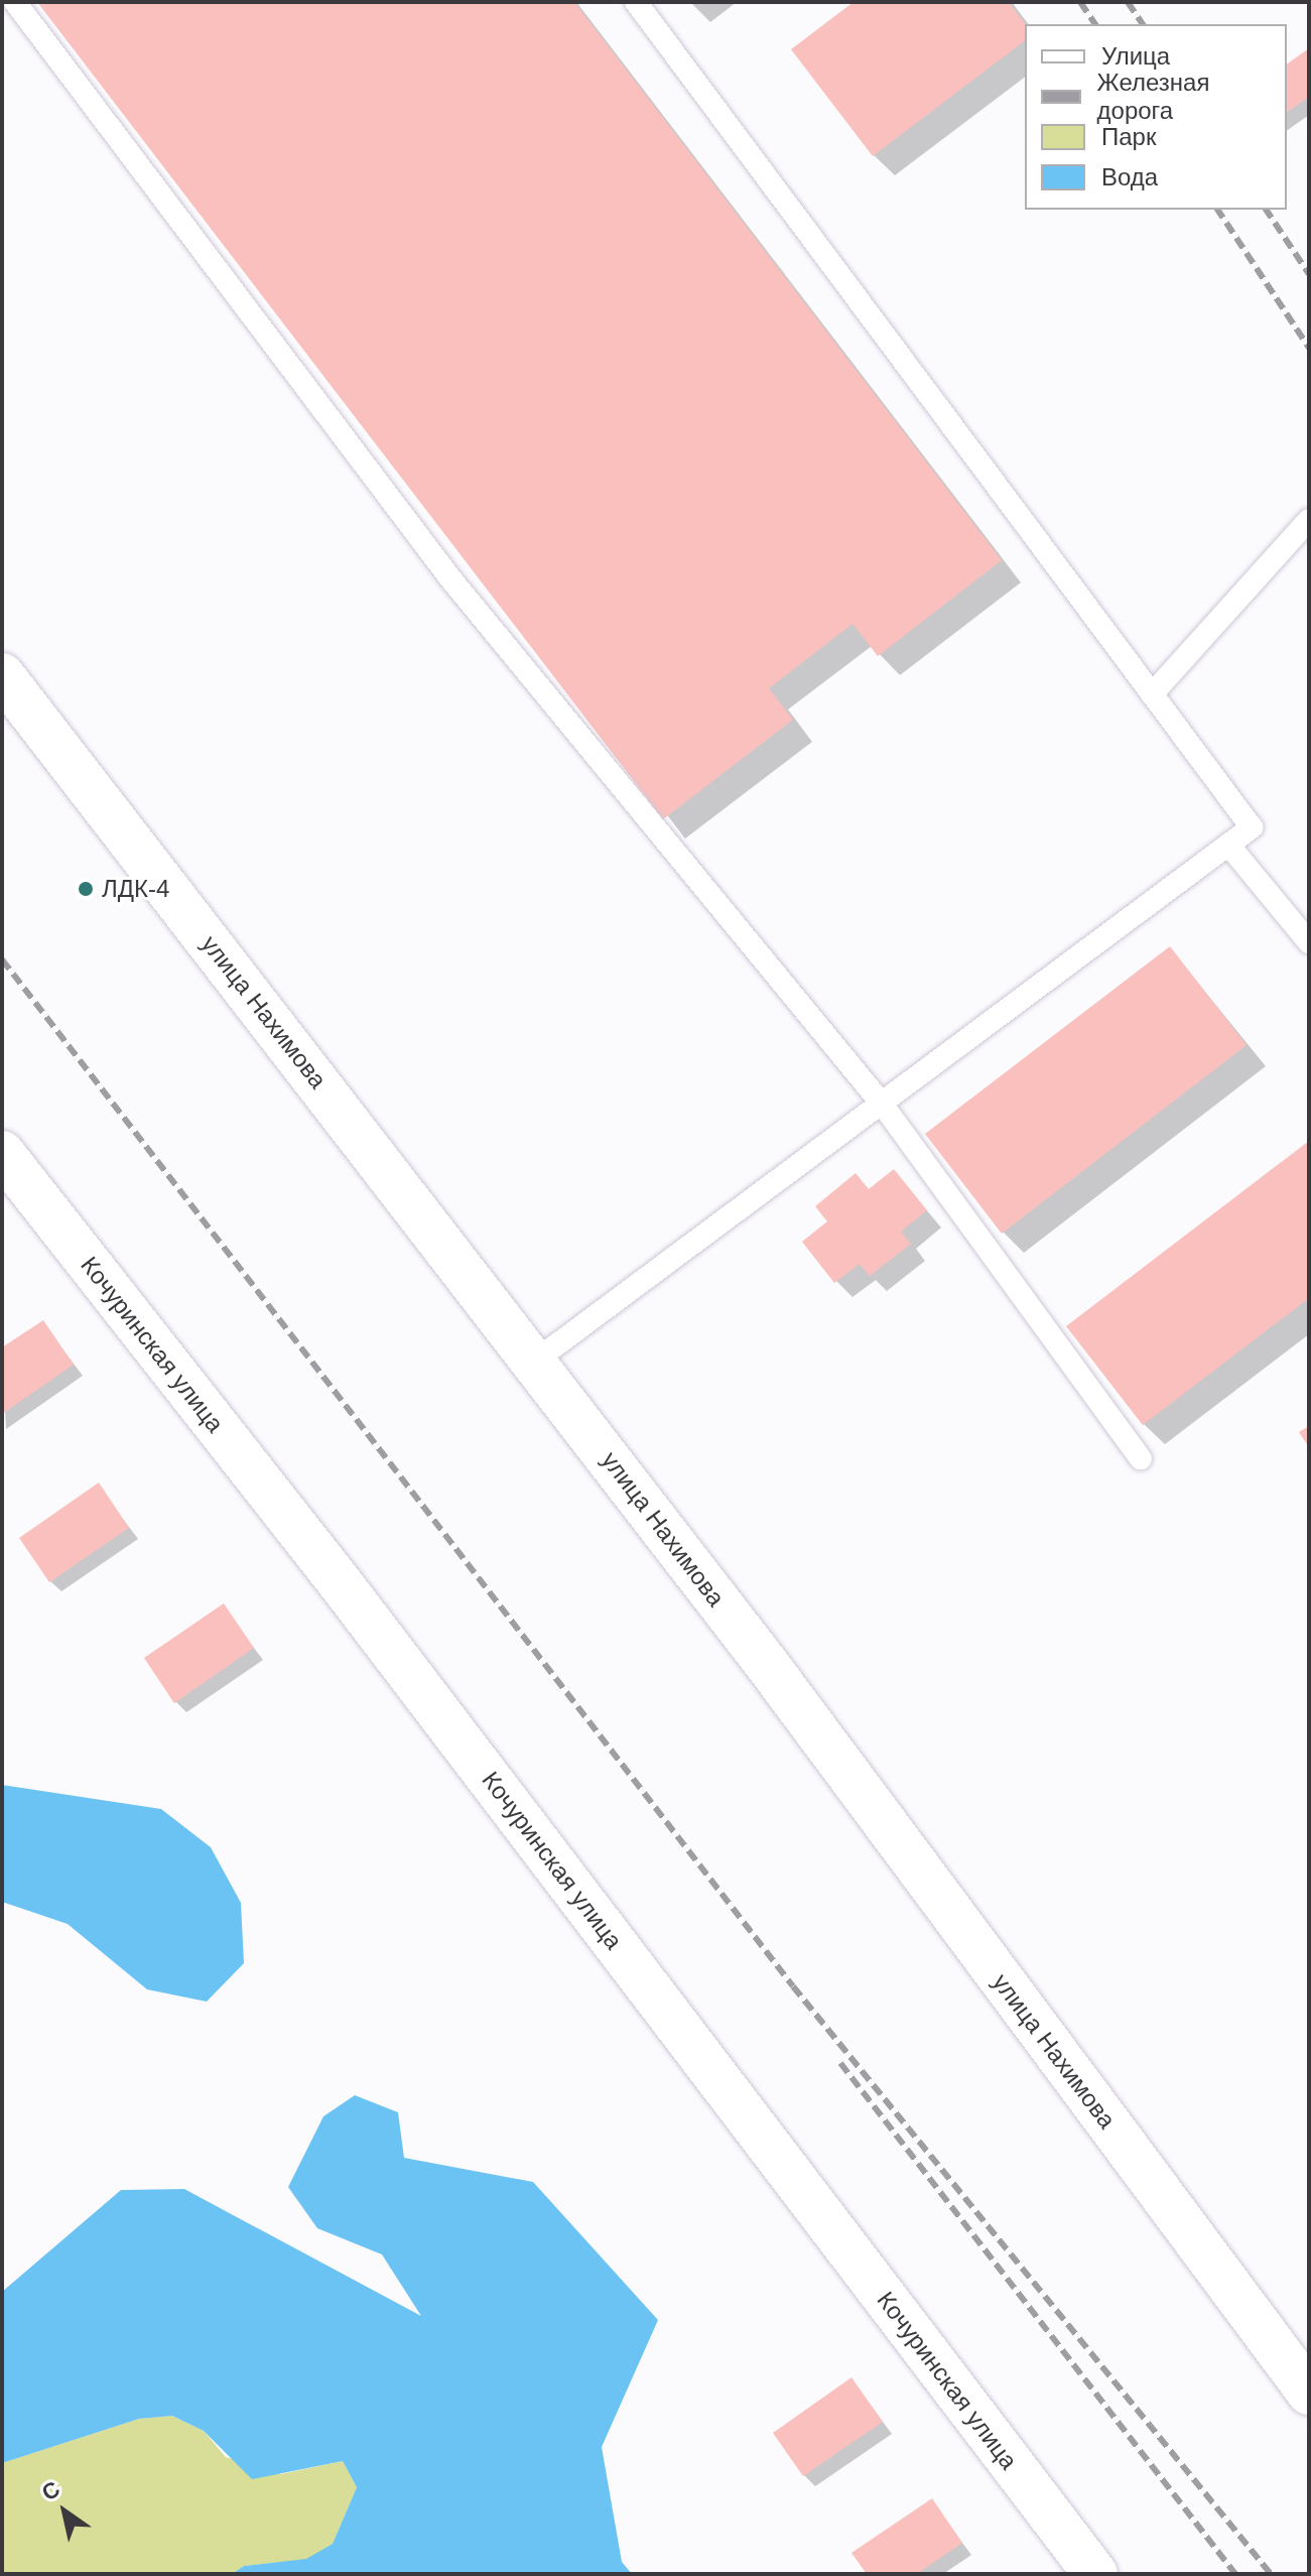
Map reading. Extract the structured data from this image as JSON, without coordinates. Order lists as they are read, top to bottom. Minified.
{"streets":{"main road":["улица Нахимова","Кочуринская улица"]},"places":["ЛДК-4"],"legend":["Улица","Железная дорога","Парк","Вода"],"north":"top left"}
